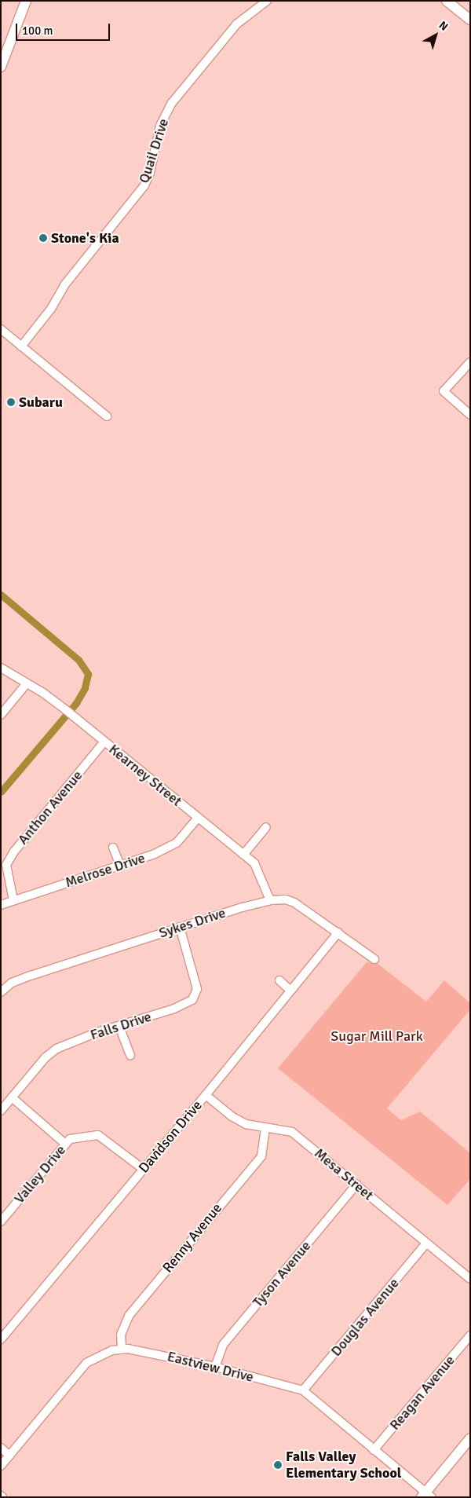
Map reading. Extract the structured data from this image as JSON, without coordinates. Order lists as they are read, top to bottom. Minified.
{"streets":{"street":["Quail Drive","Kearney Street","Anthon Avenue","Melrose Drive","Sykes Drive","Falls Drive","Davidson Drive","Valley Drive","Mesa Street","Renny Avenue","Tyson Avenue","Douglas Avenue","Eastview Drive","Reagan Avenue"]},"crossings":[["Kearney Street","Anthon Avenue"],["Kearney Street","Melrose Drive"],["Kearney Street","Sykes Drive"],["Anthon Avenue","Melrose Drive"],["Sykes Drive","Falls Drive"],["Sykes Drive","Davidson Drive"],["Davidson Drive","Valley Drive"],["Davidson Drive","Mesa Street"],["Mesa Street","Renny Avenue"],["Mesa Street","Tyson Avenue"],["Mesa Street","Douglas Avenue"],["Renny Avenue","Eastview Drive"],["Tyson Avenue","Eastview Drive"],["Douglas Avenue","Eastview Drive"],["Eastview Drive","Reagan Avenue"]],"parks":["Sugar Mill Park"],"places":["Stone's Kia","Subaru","Falls Valley Elementary School"],"scale_bar":"100 m","north":"top right"}
